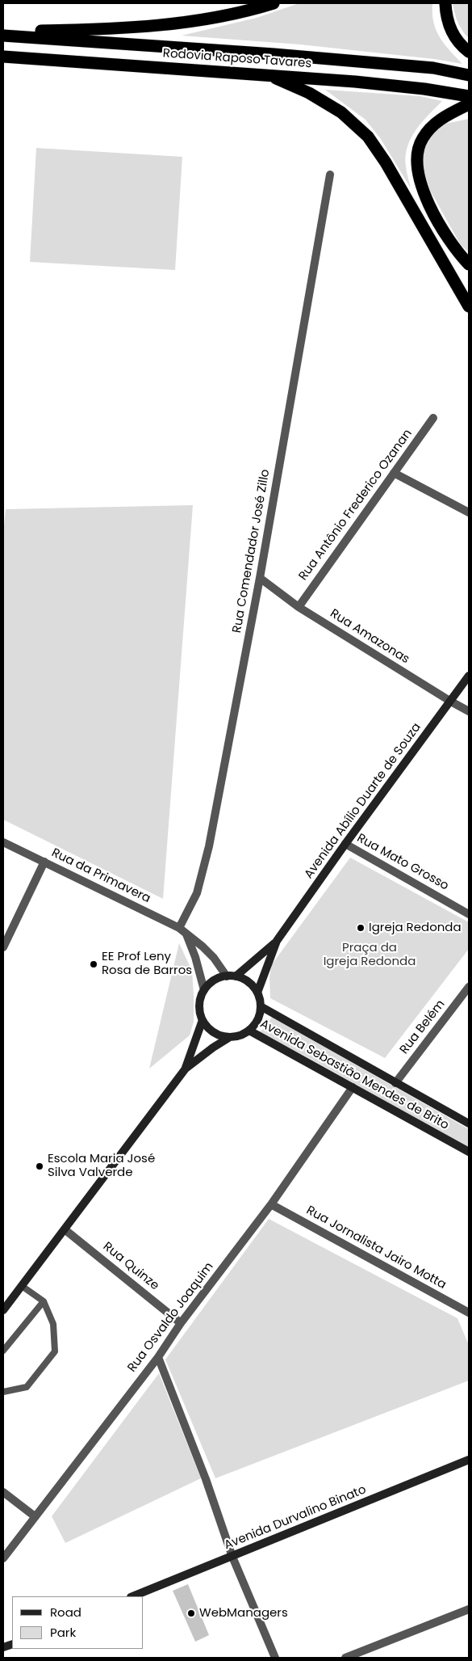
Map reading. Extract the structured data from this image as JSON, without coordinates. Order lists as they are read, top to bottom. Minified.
{"streets":{"highway":["Rodovia Raposo Tavares"],"main road":["Avenida Abílio Duarte de Souza","Avenida Sebastião Mendes de Brito","Avenida Durvalino Binato"],"street":["Rua Antônio Frederico Ozanan","Rua Comendador José Zillo","Rua Amazonas","Rua Mato Grosso","Rua da Primavera","Rua Belém","Rua Jornalista Jairo Motta","Rua Quinze","Rua Osvaldo Joaquim"]},"crossings":[["Rua Antônio Frederico Ozanan","Rua Amazonas"],["Rua Comendador José Zillo","Rua Amazonas"],["Rua Comendador José Zillo","Rua da Primavera"],["Rua Amazonas","Avenida Abílio Duarte de Souza"],["Avenida Abílio Duarte de Souza","Rua Mato Grosso"],["Avenida Abílio Duarte de Souza","Rua da Primavera"],["Avenida Abílio Duarte de Souza","Avenida Sebastião Mendes de Brito"],["Rua da Primavera","Avenida Sebastião Mendes de Brito"],["Rua Belém","Avenida Sebastião Mendes de Brito"],["Avenida Sebastião Mendes de Brito","Rua Osvaldo Joaquim"],["Rua Jornalista Jairo Motta","Rua Osvaldo Joaquim"],["Rua Quinze","Rua Osvaldo Joaquim"]],"parks":["Praça da Igreja Redonda"],"places":["Igreja Redonda","EE Prof Leny Rosa de Barros","Escola Maria José Silva Valverde","WebManagers"],"legend":["Road","Park"]}
